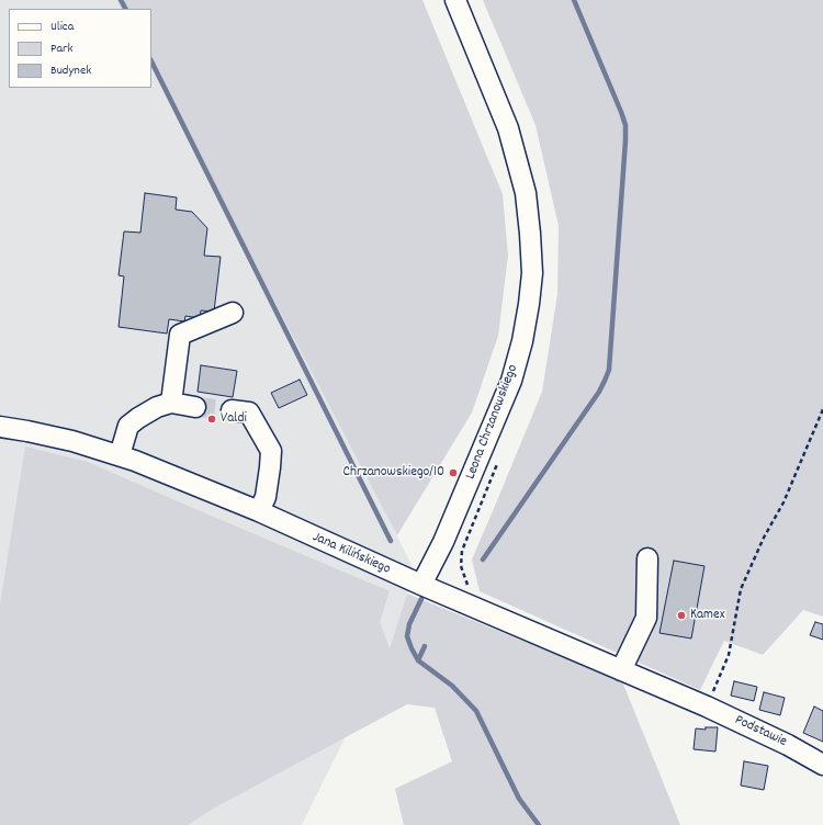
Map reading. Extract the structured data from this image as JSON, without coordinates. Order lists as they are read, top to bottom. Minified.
{"streets":{"street":["Leona Chrzanowskiego","Jana Kilińskiego","Podstawie"]},"crossings":[["Leona Chrzanowskiego","Jana Kilińskiego"],["Jana Kilińskiego","Podstawie"]],"places":["Valdi","Chrzanowskiego/10","Kamex"],"legend":["Ulica","Park","Budynek"]}
